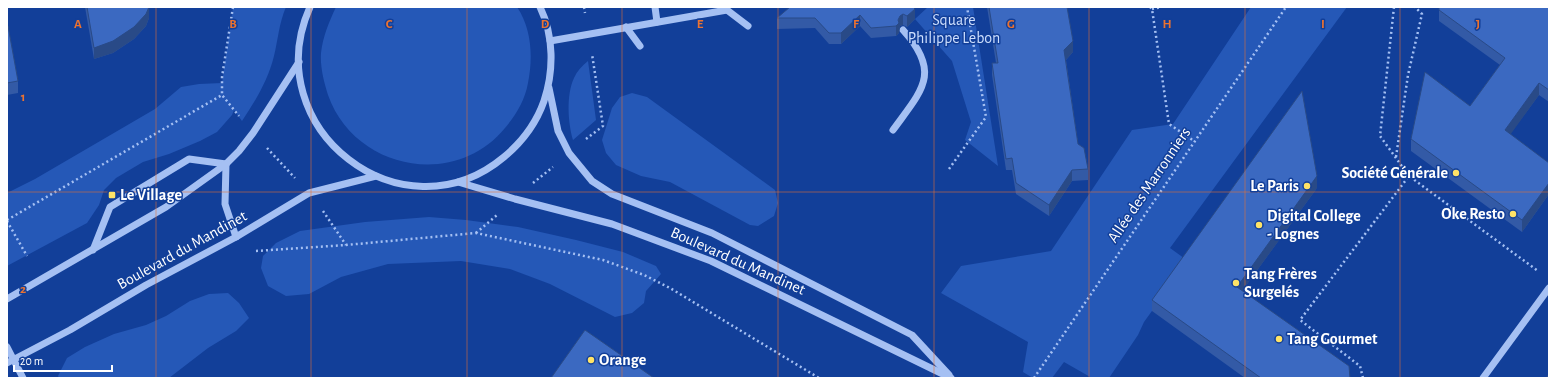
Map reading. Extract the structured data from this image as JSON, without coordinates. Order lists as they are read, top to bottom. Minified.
{"streets":{"street":["Boulevard du Mandinet"],"path":["Allée des Marronniers"]},"parks":["Square Philippe Lebon"],"places":{"other":["Société Générale","Le Paris","Oke Resto","Digital College - Lognes","Tang Frères Surgelés","Tang Gourmet","Orange"],"transit":["Le Village"]},"scale_bar":"20 m","grid":{"columns":["A","B","C","D","E","F","G","H","I","J"],"rows":["1","2"]}}
